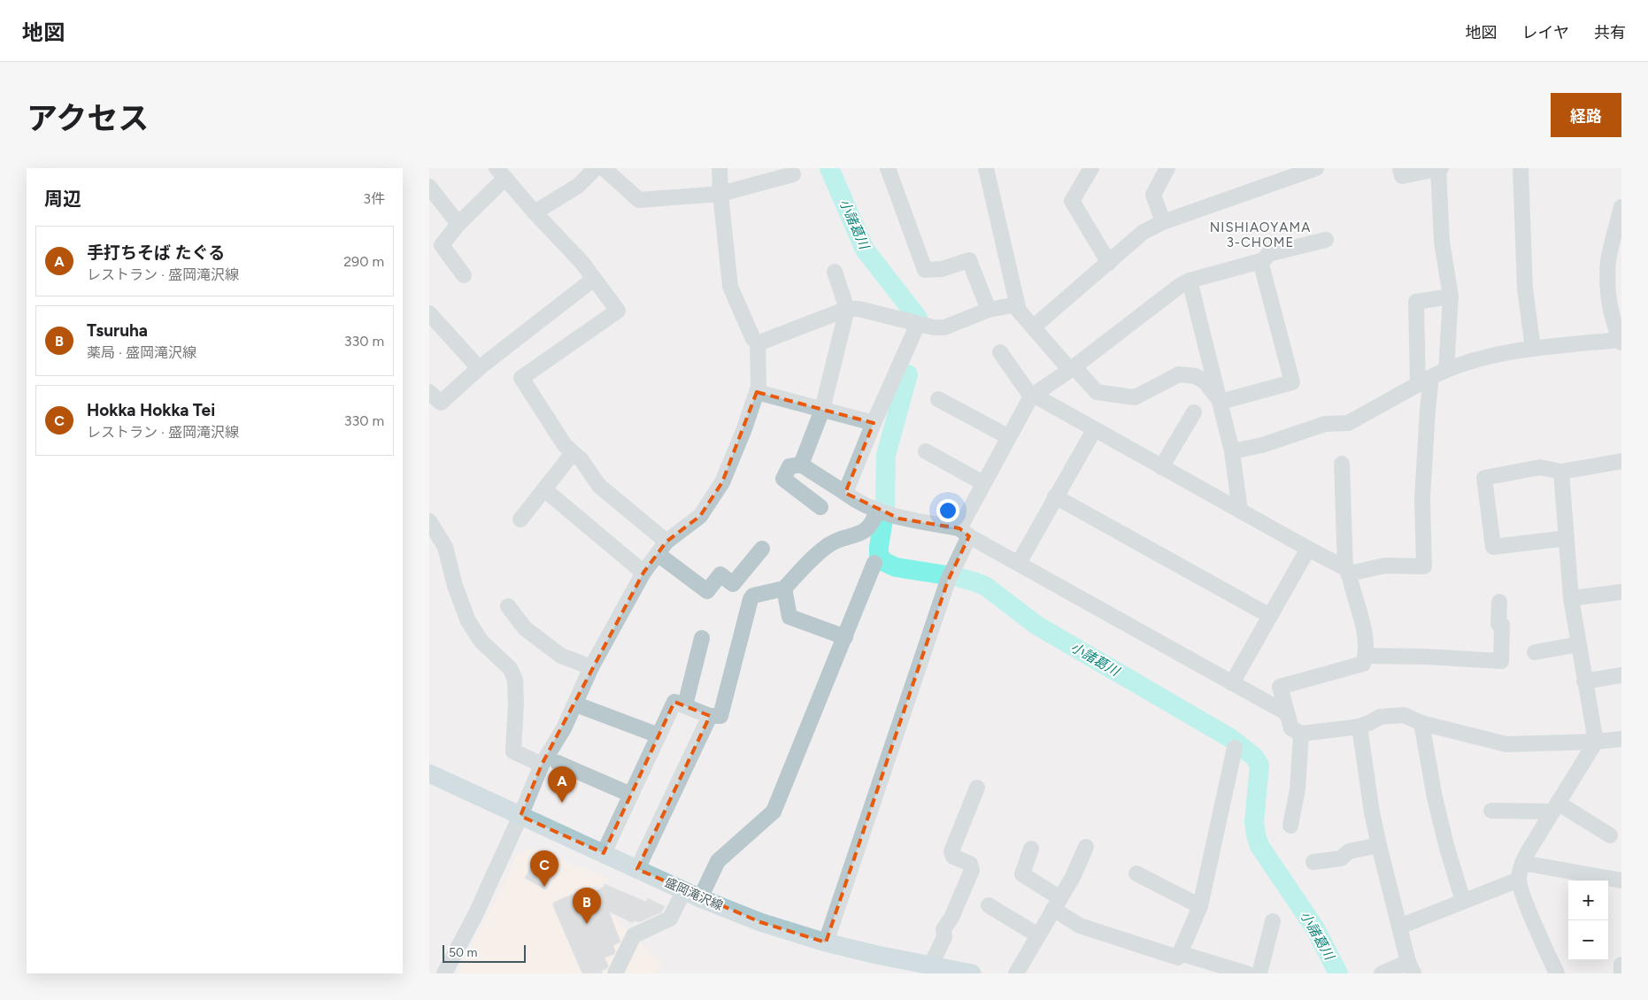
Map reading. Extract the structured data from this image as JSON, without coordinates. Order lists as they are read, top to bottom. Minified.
{"streets":{"main road":["盛岡滝沢線"]},"districts":["NISHIAOYAMA 3-CHOME"],"water":["小諸葛川"],"scale_bar":"50 m","page":{"header":"地図","nav":["地図","レイヤ","共有"],"title":"アクセス","buttons":"経路","heading":["周辺","3件"],"list":[{"mark":"A","name":"手打ちそば たぐる","note":"レストラン · 盛岡滝沢線","value":"290 m"},{"mark":"B","name":"Tsuruha","note":"薬局 · 盛岡滝沢線","value":"330 m"},{"mark":"C","name":"Hokka Hokka Tei","note":"レストラン · 盛岡滝沢線","value":"330 m"}],"pins":["A","C","B"],"map_buttons":["+","−"],"scale":"50 m"}}
